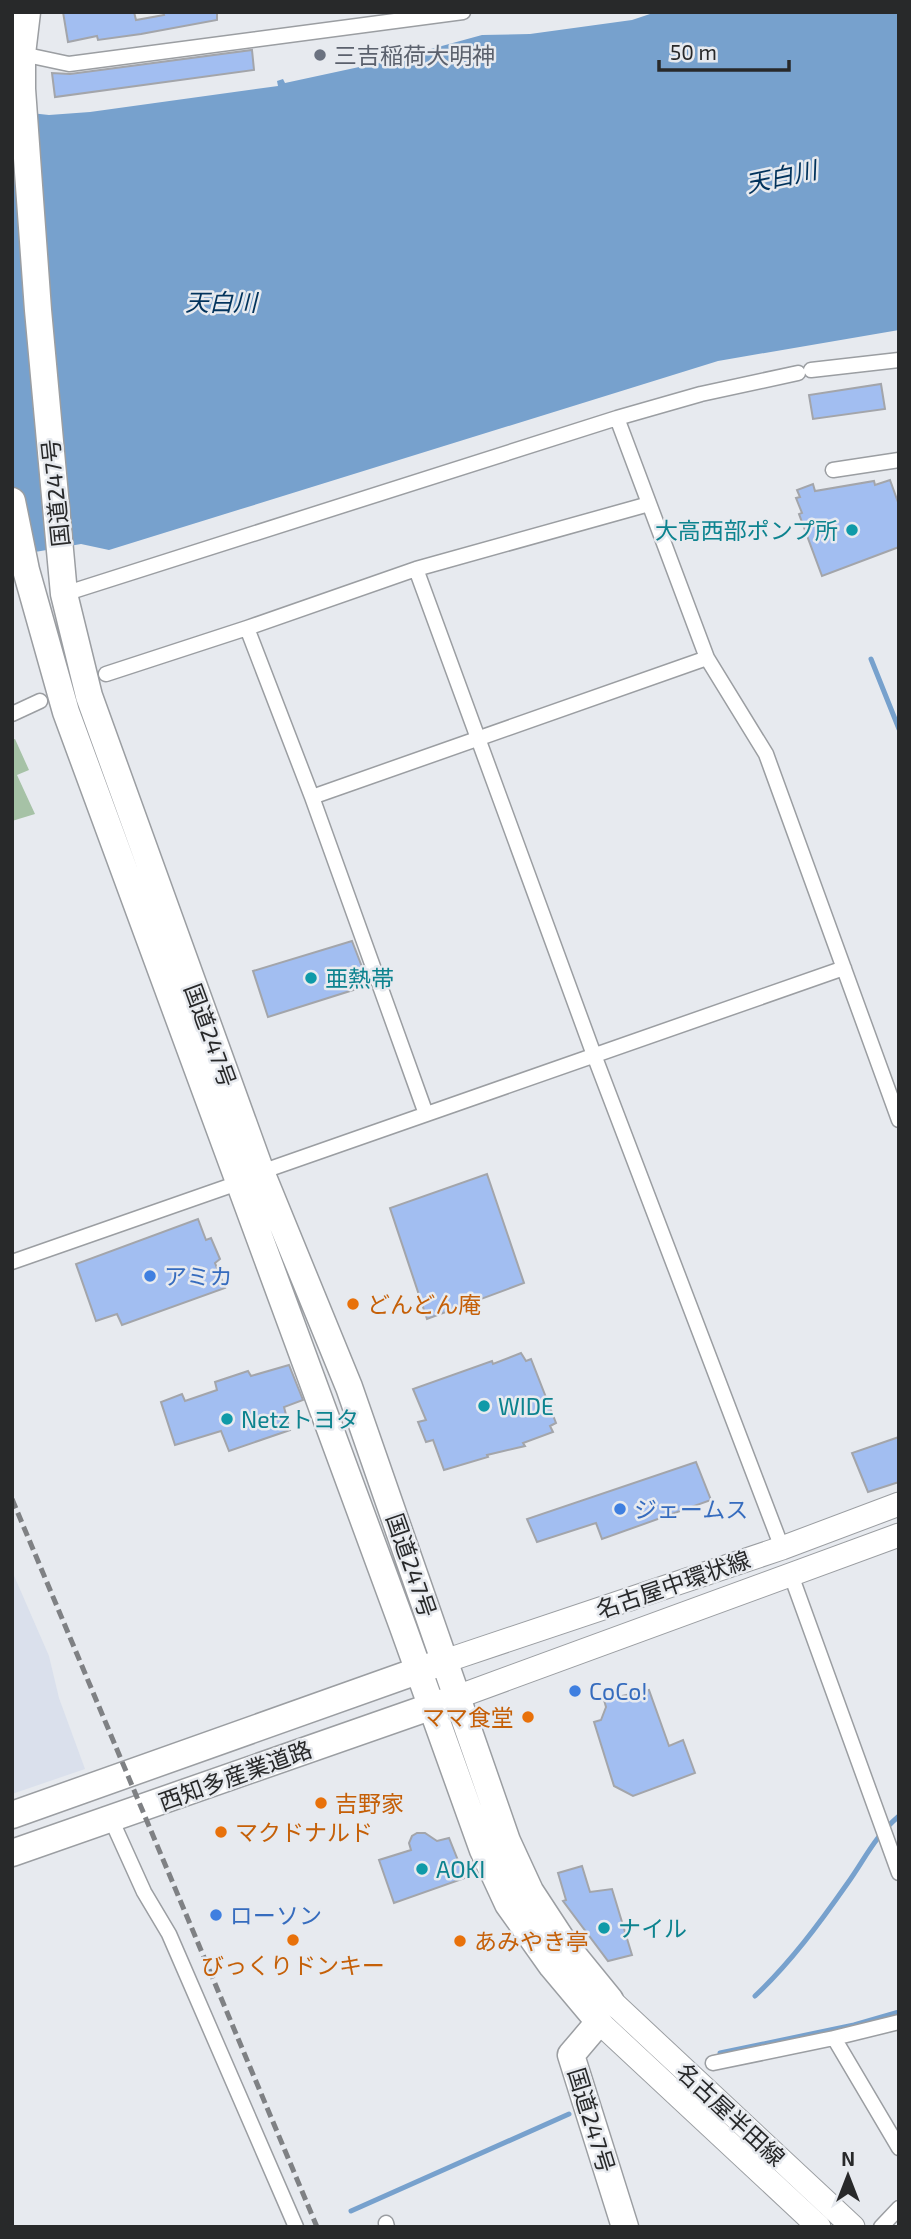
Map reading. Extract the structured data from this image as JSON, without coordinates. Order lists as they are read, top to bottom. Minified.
{"streets":{"highway":["国道247号","西知多産業道路"],"main road":["名古屋中環状線","名古屋半田線"]},"crossings":[["国道247号","名古屋中環状線"],["国道247号","西知多産業道路"],["国道247号","名古屋半田線"],["名古屋中環状線","西知多産業道路"]],"water":["天白川"],"places":["三吉稲荷大明神","大高西部ポンプ所","亜熱帯","アミカ","どんどん庵","WIDE","Netzトヨタ","ジェームス","CoCo!","ママ食堂","吉野家","マクドナルド","AOKI","ローソン","ナイル","びっくりドンキー","あみやき亭"],"scale_bar":"50 m","north":"top"}
